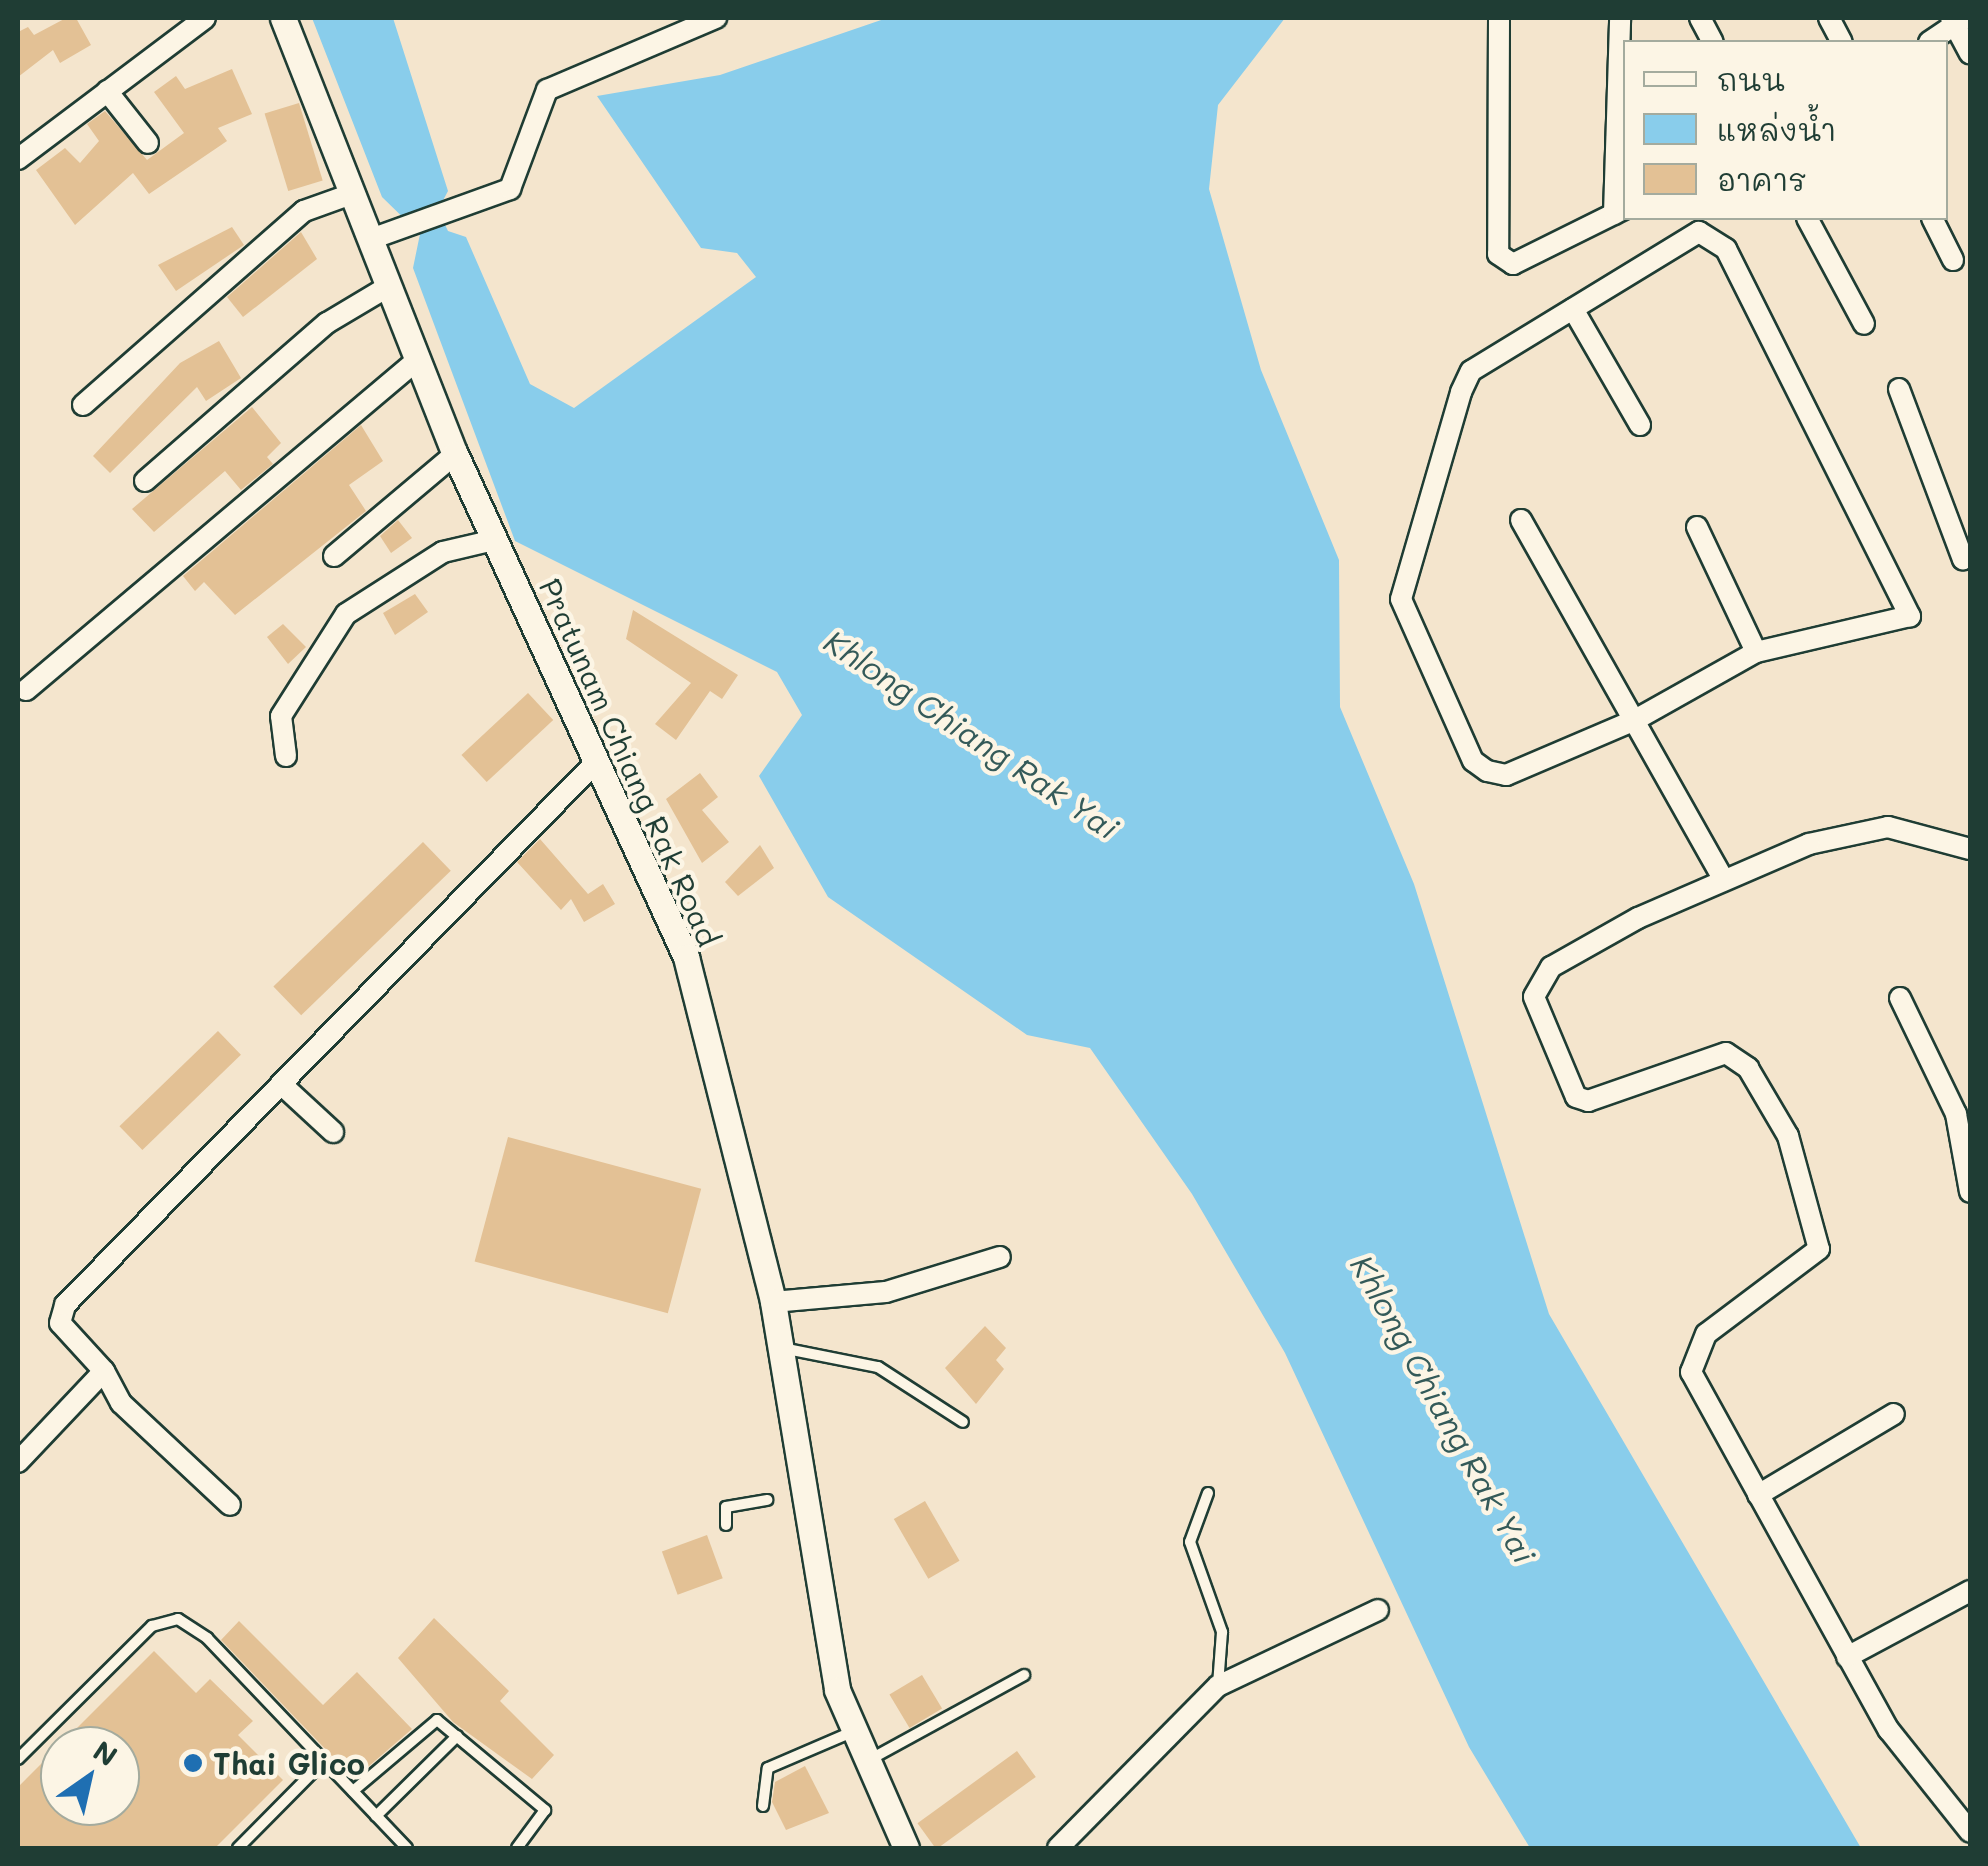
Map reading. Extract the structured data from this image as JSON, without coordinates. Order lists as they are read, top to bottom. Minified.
{"streets":{"street":["Pratunam Chiang Rak Road"]},"water":["Khlong Chiang Rak Yai"],"places":["Thai Glico"],"legend":["ถนน","แหล่งน้ำ","อาคาร"],"north":"top right"}
